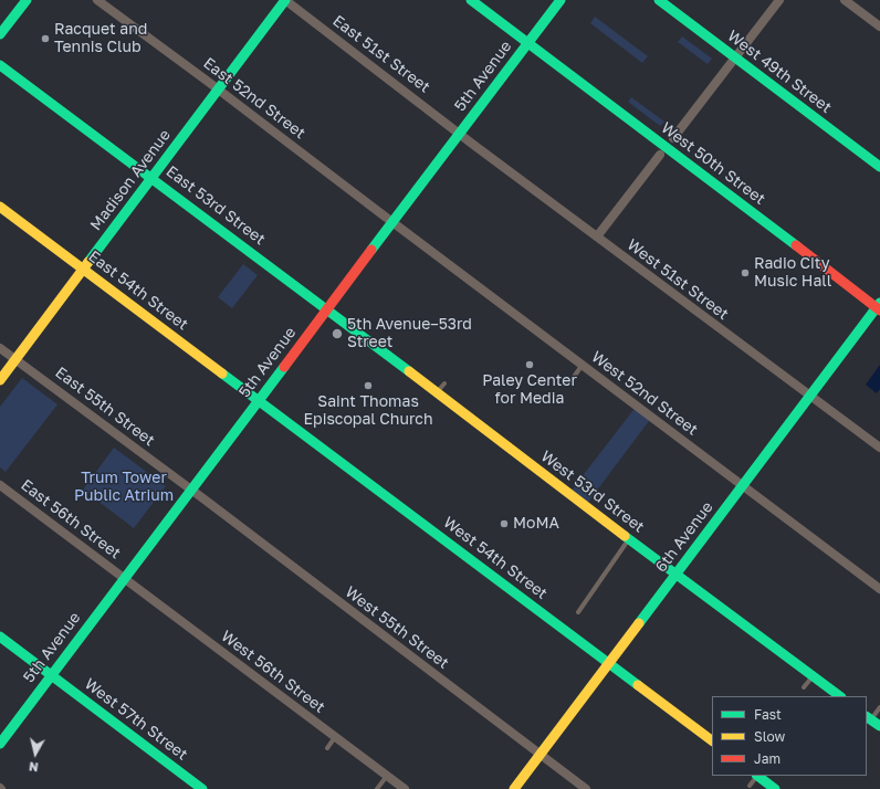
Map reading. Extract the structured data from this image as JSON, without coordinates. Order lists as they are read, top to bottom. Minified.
{"streets":{"main road":["West 49th Street","5th Avenue","West 50th Street","Madison Avenue","East 53rd Street","East 54th Street","West 53rd Street","6th Avenue","West 54th Street","West 57th Street"],"street":["East 51st Street","East 52nd Street","West 51st Street","West 52nd Street","East 55th Street","East 56th Street","West 55th Street","West 56th Street"]},"crossings":[["East 51st Street","5th Avenue"],["East 51st Street","Madison Avenue"],["East 51st Street","West 51st Street"],["5th Avenue","East 52nd Street"],["5th Avenue","West 50th Street"],["5th Avenue","East 53rd Street"],["5th Avenue","West 51st Street"],["5th Avenue","East 54th Street"],["5th Avenue","West 52nd Street"],["5th Avenue","East 55th Street"],["5th Avenue","West 53rd Street"],["5th Avenue","East 56th Street"],["5th Avenue","West 54th Street"],["5th Avenue","West 55th Street"],["5th Avenue","West 56th Street"],["5th Avenue","West 57th Street"],["East 52nd Street","Madison Avenue"],["East 52nd Street","West 52nd Street"],["West 50th Street","6th Avenue"],["Madison Avenue","East 53rd Street"],["Madison Avenue","East 54th Street"],["Madison Avenue","East 55th Street"],["East 53rd Street","West 53rd Street"],["West 51st Street","6th Avenue"],["East 54th Street","West 54th Street"],["West 52nd Street","6th Avenue"],["East 55th Street","West 55th Street"],["West 53rd Street","6th Avenue"],["East 56th Street","West 56th Street"],["6th Avenue","West 54th Street"],["6th Avenue","West 55th Street"]],"parks":["Trum Tower Public Atrium"],"places":["Racquet and Tennis Club","Radio City Music Hall","5th Avenue–53rd Street","Paley Center for Media","Saint Thomas Episcopal Church","MoMA"],"legend":["Fast","Slow","Jam"],"north":"bottom"}
